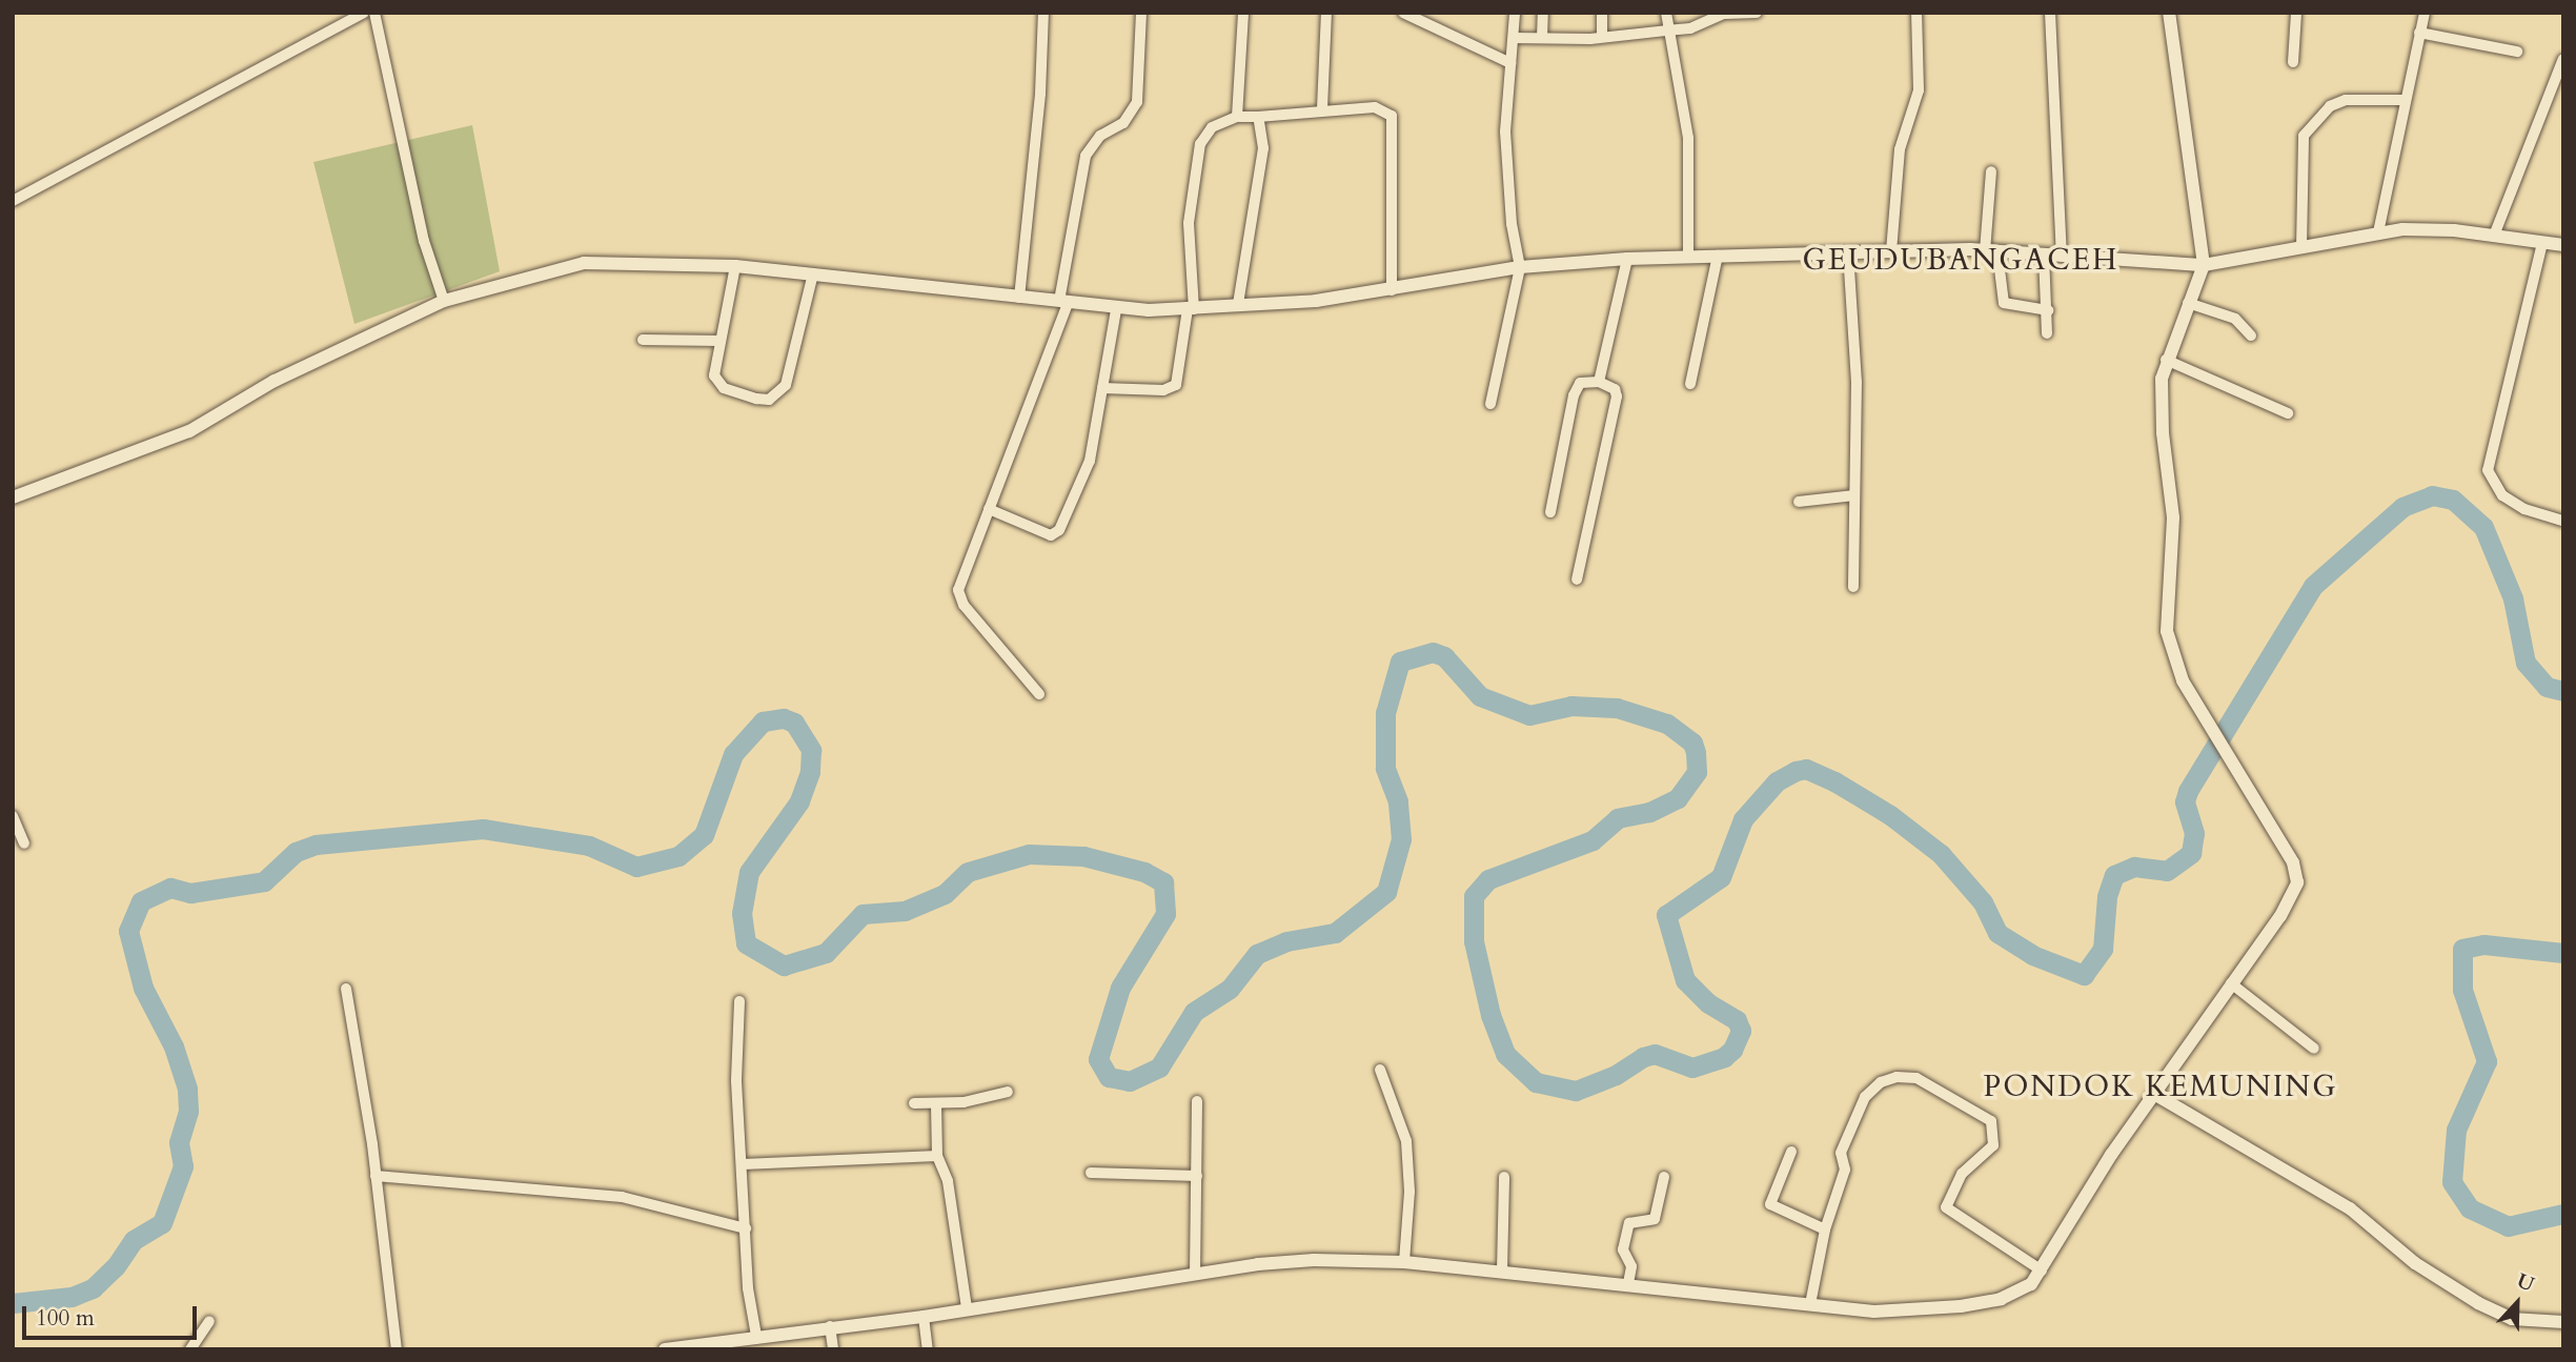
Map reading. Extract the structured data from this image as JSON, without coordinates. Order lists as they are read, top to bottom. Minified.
{"districts":["GEUDUBANGACEH","PONDOK KEMUNING"],"scale_bar":"100 m","north":"top"}
